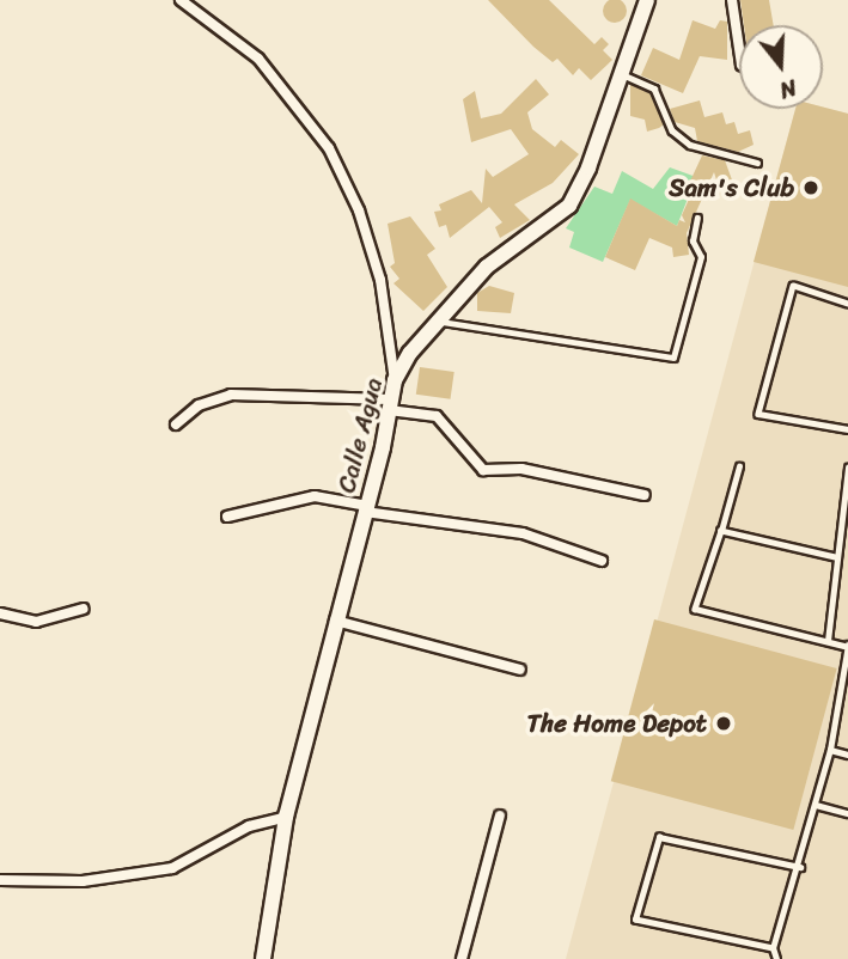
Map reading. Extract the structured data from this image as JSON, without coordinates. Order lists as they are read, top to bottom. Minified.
{"streets":{"street":["Calle Agua"]},"places":["Sam's Club","The Home Depot"],"north":"bottom"}
